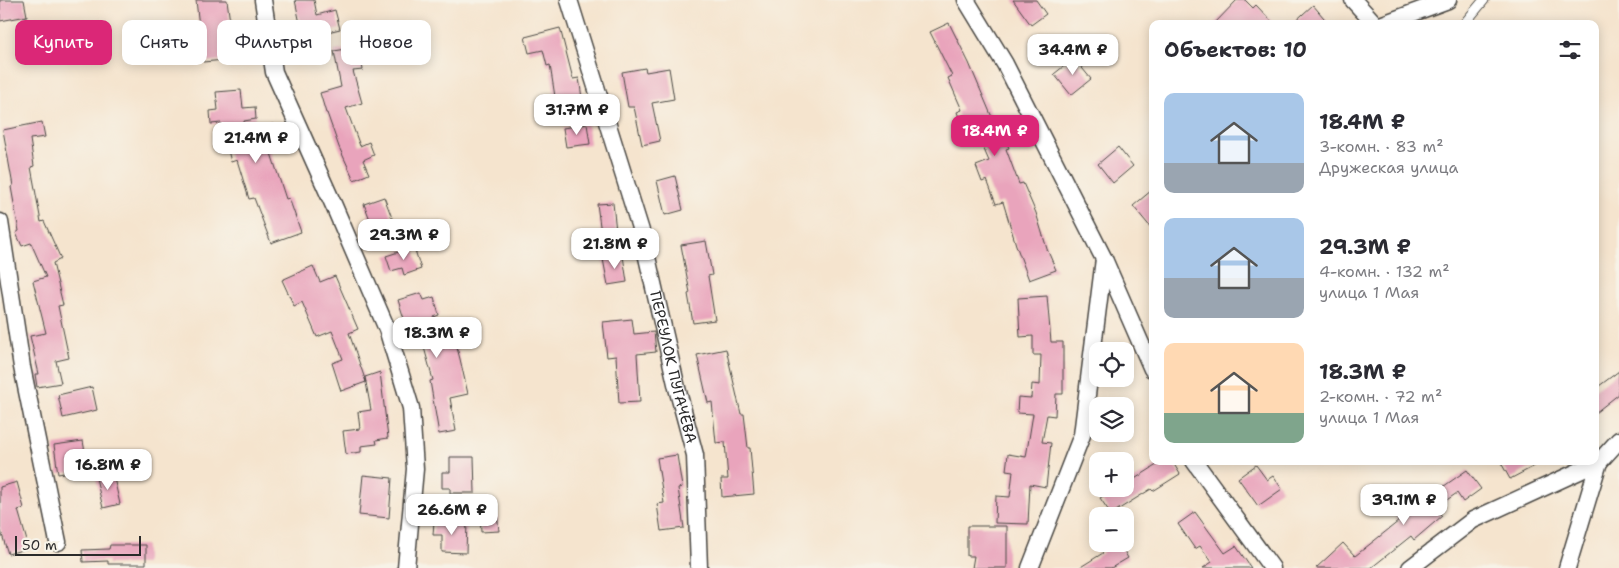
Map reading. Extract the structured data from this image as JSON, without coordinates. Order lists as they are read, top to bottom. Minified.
{"streets":{"street":["ПЕРЕУЛОК ПУГАЧЁВА"]},"scale_bar":"50 m","page":{"chip":["Купить","Снять","Фильтры","Новое"],"heading":"Объектов: 10","price":["34.4M ₽","31.7M ₽","18.4M ₽","21.4M ₽","29.3M ₽","21.8M ₽","18.3M ₽","16.8M ₽","39.1M ₽","26.6M ₽"],"list":[{"name":"18.4M ₽","note":"3-комн. · 83 m² · Дружеская улица"},{"name":"29.3M ₽","note":"4-комн. · 132 m² · улица 1 Мая"},{"name":"18.3M ₽","note":"2-комн. · 72 m² · улица 1 Мая"}],"map_buttons":["+","−"],"scale":"50 m"}}
